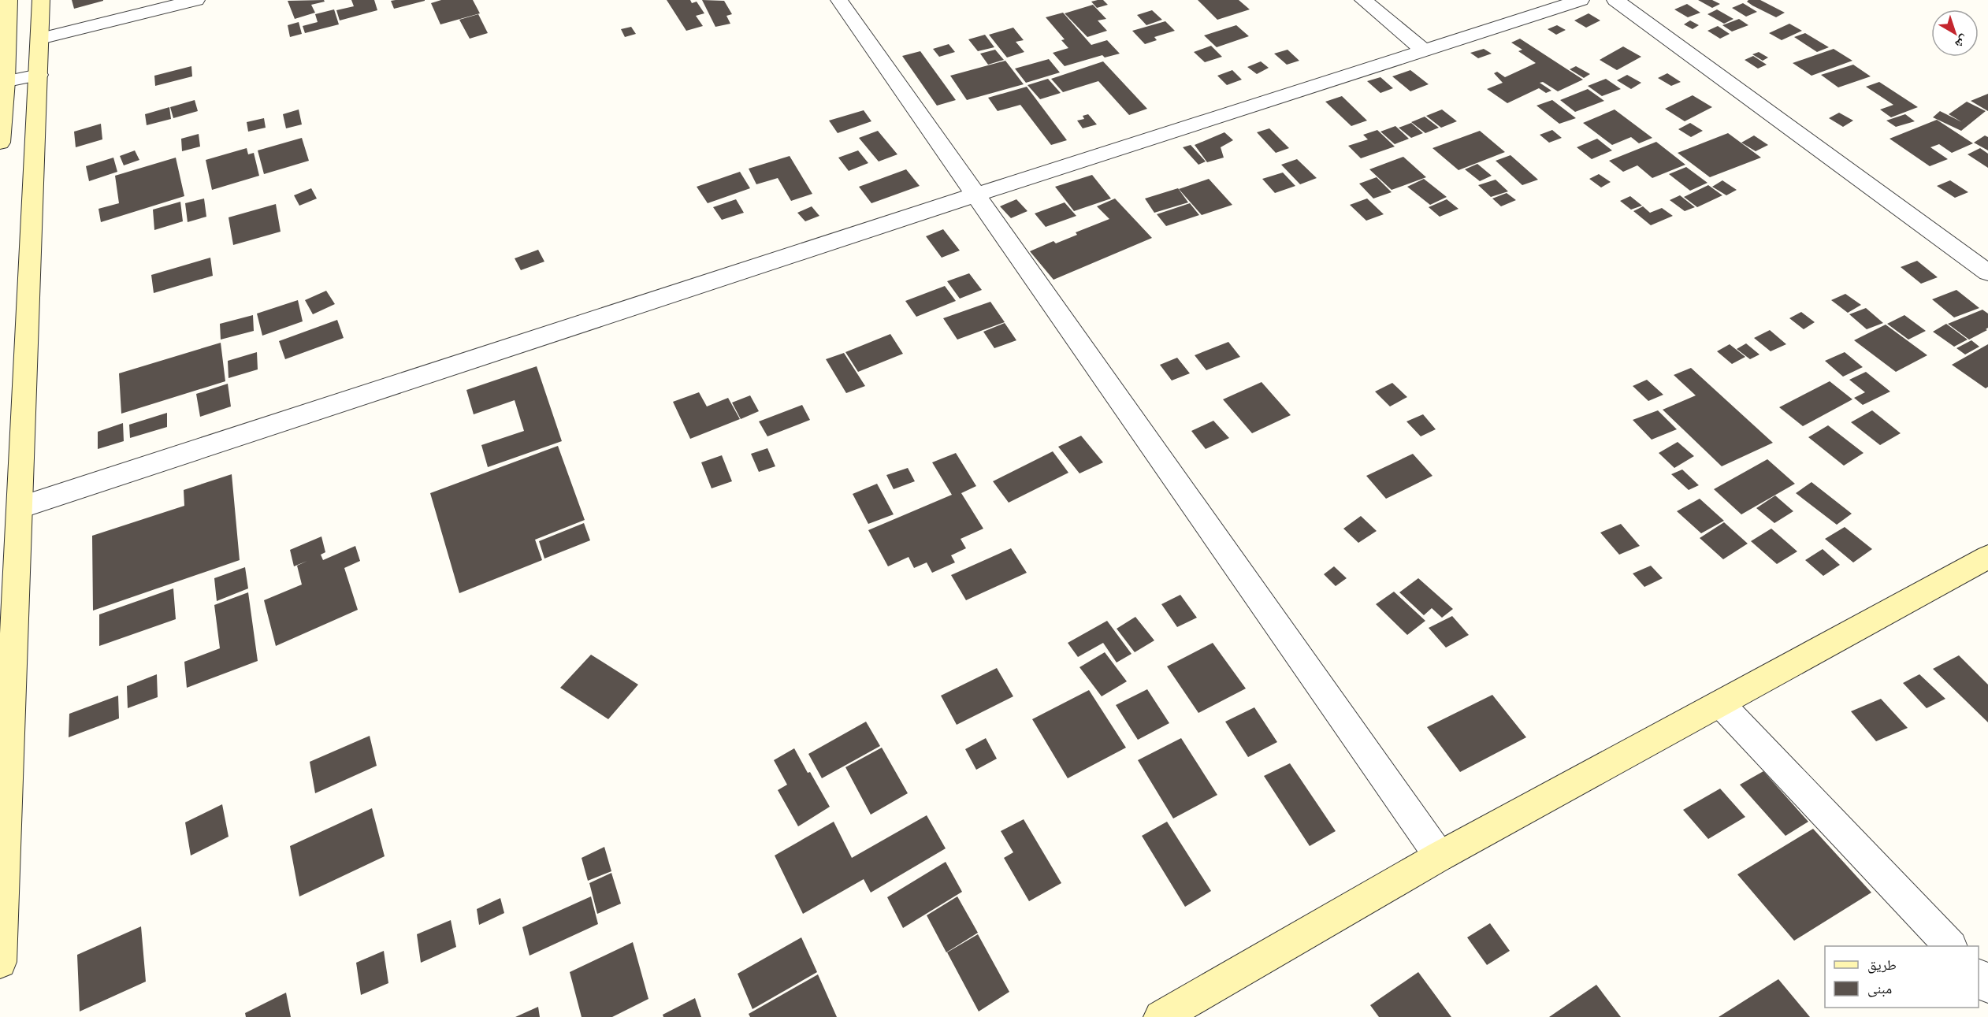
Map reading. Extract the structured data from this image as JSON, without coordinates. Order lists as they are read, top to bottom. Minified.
{"legend":["طريق","مبنى"],"north":"bottom right"}
